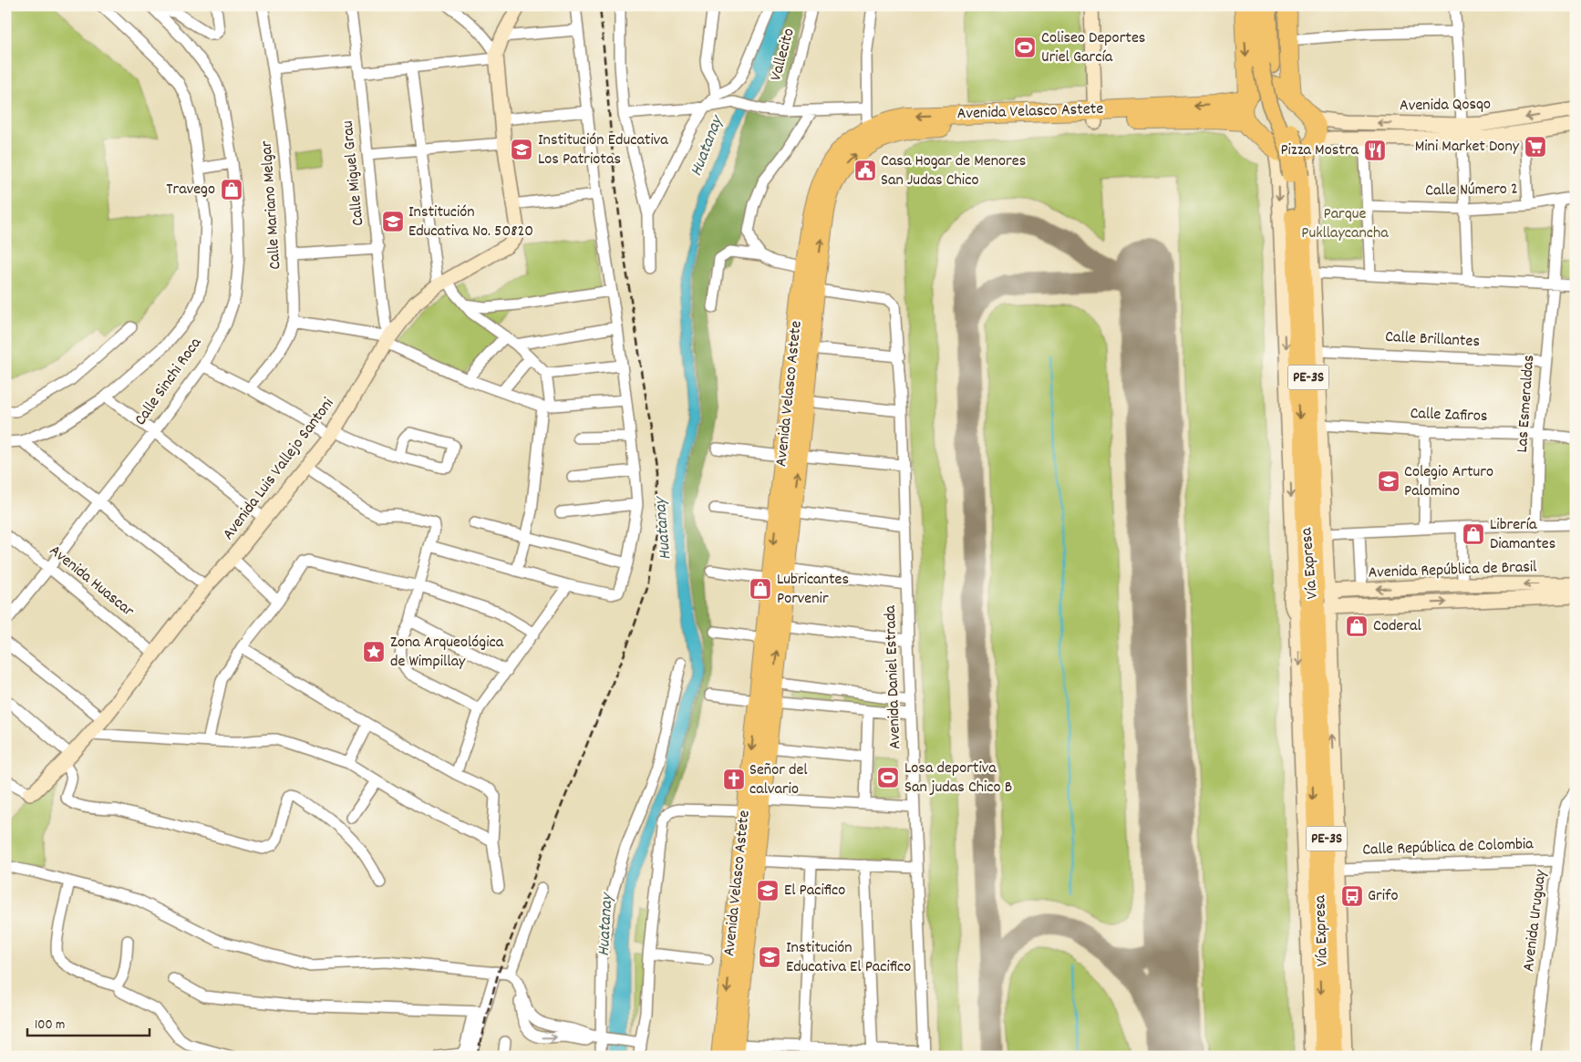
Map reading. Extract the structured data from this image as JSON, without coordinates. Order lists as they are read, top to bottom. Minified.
{"streets":{"highway":["Avenida Velasco Astete"],"main road":["PE-3S","Vía Expresa"],"street":["Vallecito","Avenida Qosqo","Calle Miguel Grau","Calle Número 2","Calle Mariano Melgar","Calle Brillantes","Calle Sinchi Roca","Las Esmeraldas","Calle Zafiros","Avenida Luis Vallejo Santoni","Avenida República de Brasil","Avenida Huascar","Avenida Daniel Estrada","Calle República de Colombia","Avenida Uruguay"]},"crossings":[["Avenida Qosqo","Avenida Velasco Astete"],["Avenida Qosqo","Vía Expresa"],["Avenida Velasco Astete","Vía Expresa"],["Avenida Velasco Astete","Avenida Daniel Estrada"],["Calle Miguel Grau","Avenida Luis Vallejo Santoni"],["Calle Número 2","Las Esmeraldas"],["Calle Brillantes","Las Esmeraldas"],["Calle Brillantes","Vía Expresa"],["PE-3S","Vía Expresa"],["Calle Sinchi Roca","Avenida Huascar"],["Las Esmeraldas","Calle Zafiros"],["Calle Zafiros","Vía Expresa"],["Avenida Luis Vallejo Santoni","Avenida Huascar"],["Vía Expresa","Avenida República de Brasil"],["Vía Expresa","Calle República de Colombia"],["Calle República de Colombia","Avenida Uruguay"]],"water":["Huatanay"],"parks":["Parque Pukllaycancha"],"places":{"sports":["Coliseo Deportes Uriel García","Losa deportiva San judas Chico B"],"supermarket":["Mini Market Dony"],"school or university":["Institución Educativa Los Patriotas","Institución Educativa No. 50820","Colegio Arturo Palomino","El Pacifico","Institución Educativa El Pacifico"],"restaurant":["Pizza Mostra"],"public building":["Casa Hogar de Menores San Judas Chico"],"shop":["Travego","Librería Diamantes","Lubricantes Porvenir","Coderal"],"place":["Zona Arqueológica de Wimpillay"],"church":["Señor del calvario"],"bus stop":["Grifo"]},"scale_bar":"100 m"}
